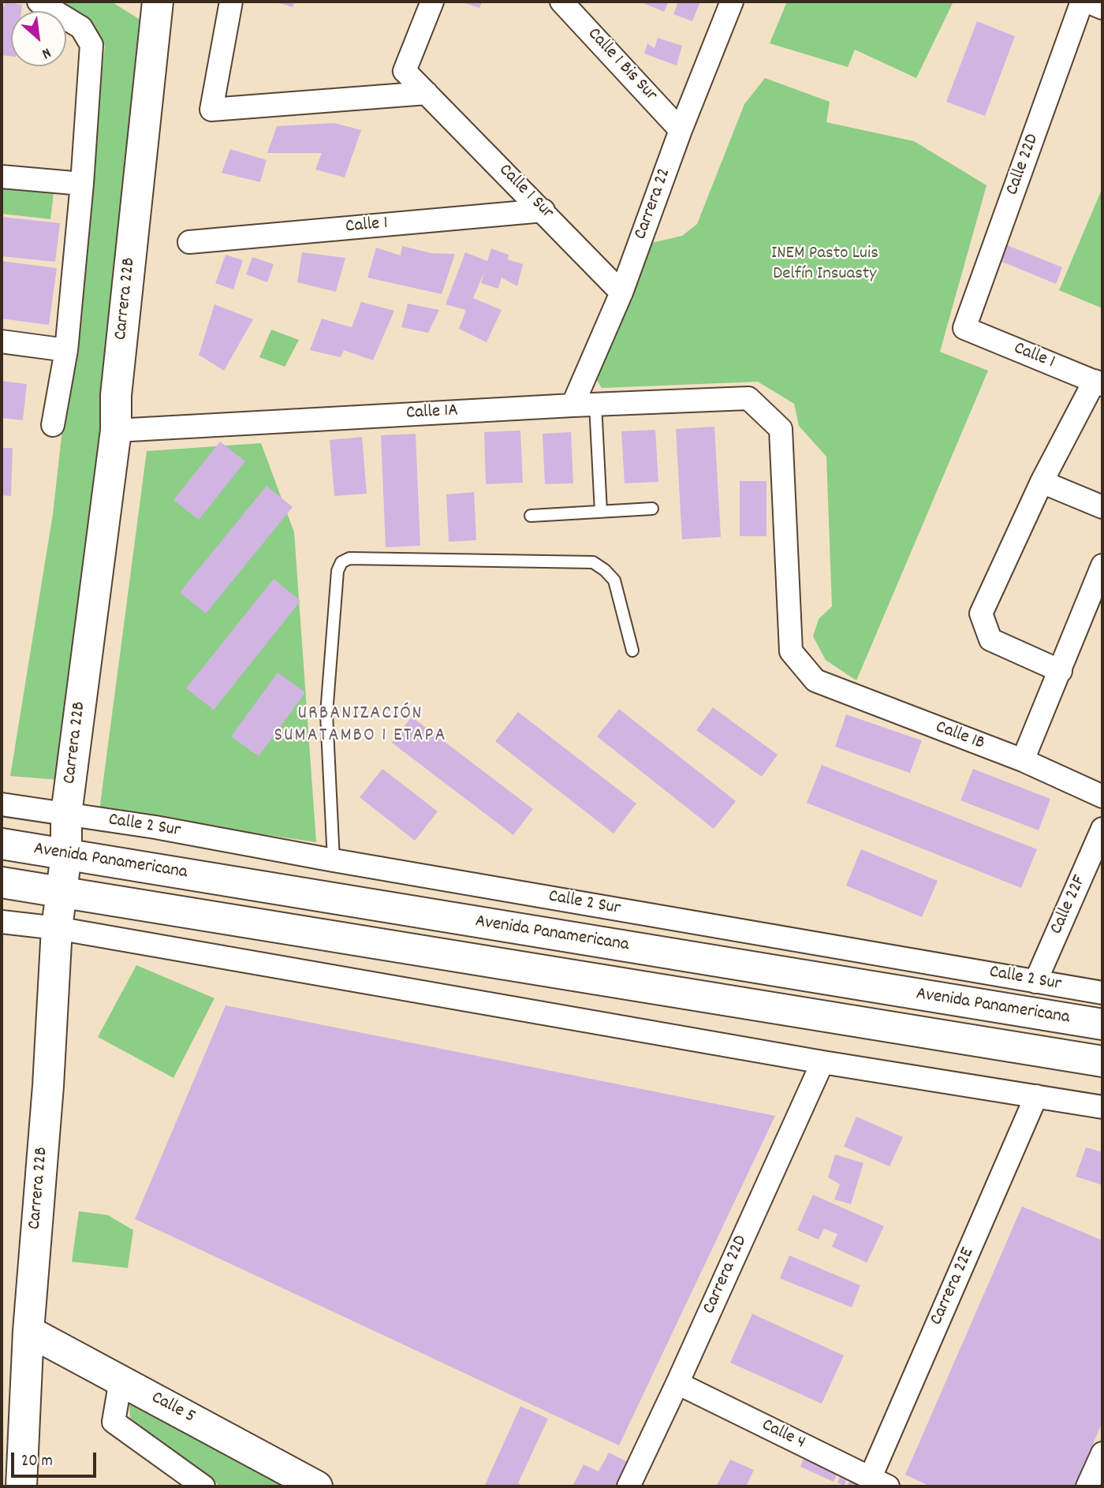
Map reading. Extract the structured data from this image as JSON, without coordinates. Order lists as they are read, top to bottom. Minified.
{"streets":{"main road":["Carrera 22B","Avenida Panamericana","Calle 5"],"street":["Calle 1 Bis Sur","Calle 22D","Calle 1 Sur","Carrera 22","Calle 1","Calle 1A","Calle 1B","Calle 2 Sur","Calle 22F","Carrera 22D","Carrera 22E","Calle 4"]},"crossings":[["Calle 1 Bis Sur","Carrera 22"],["Calle 22D","Calle 1"],["Calle 1 Sur","Carrera 22"],["Calle 1 Sur","Calle 1"],["Carrera 22","Calle 1A"],["Carrera 22B","Calle 1A"],["Carrera 22B","Calle 2 Sur"],["Carrera 22B","Avenida Panamericana"],["Carrera 22B","Calle 5"],["Calle 1A","Calle 1B"],["Calle 2 Sur","Calle 22F"],["Carrera 22D","Calle 4"],["Carrera 22E","Calle 4"]],"districts":["URBANIZACIÓN SUMATAMBO 1 ETAPA"],"parks":["INEM Pasto Luis Delfín Insuasty"],"scale_bar":"20 m","north":"bottom right"}
